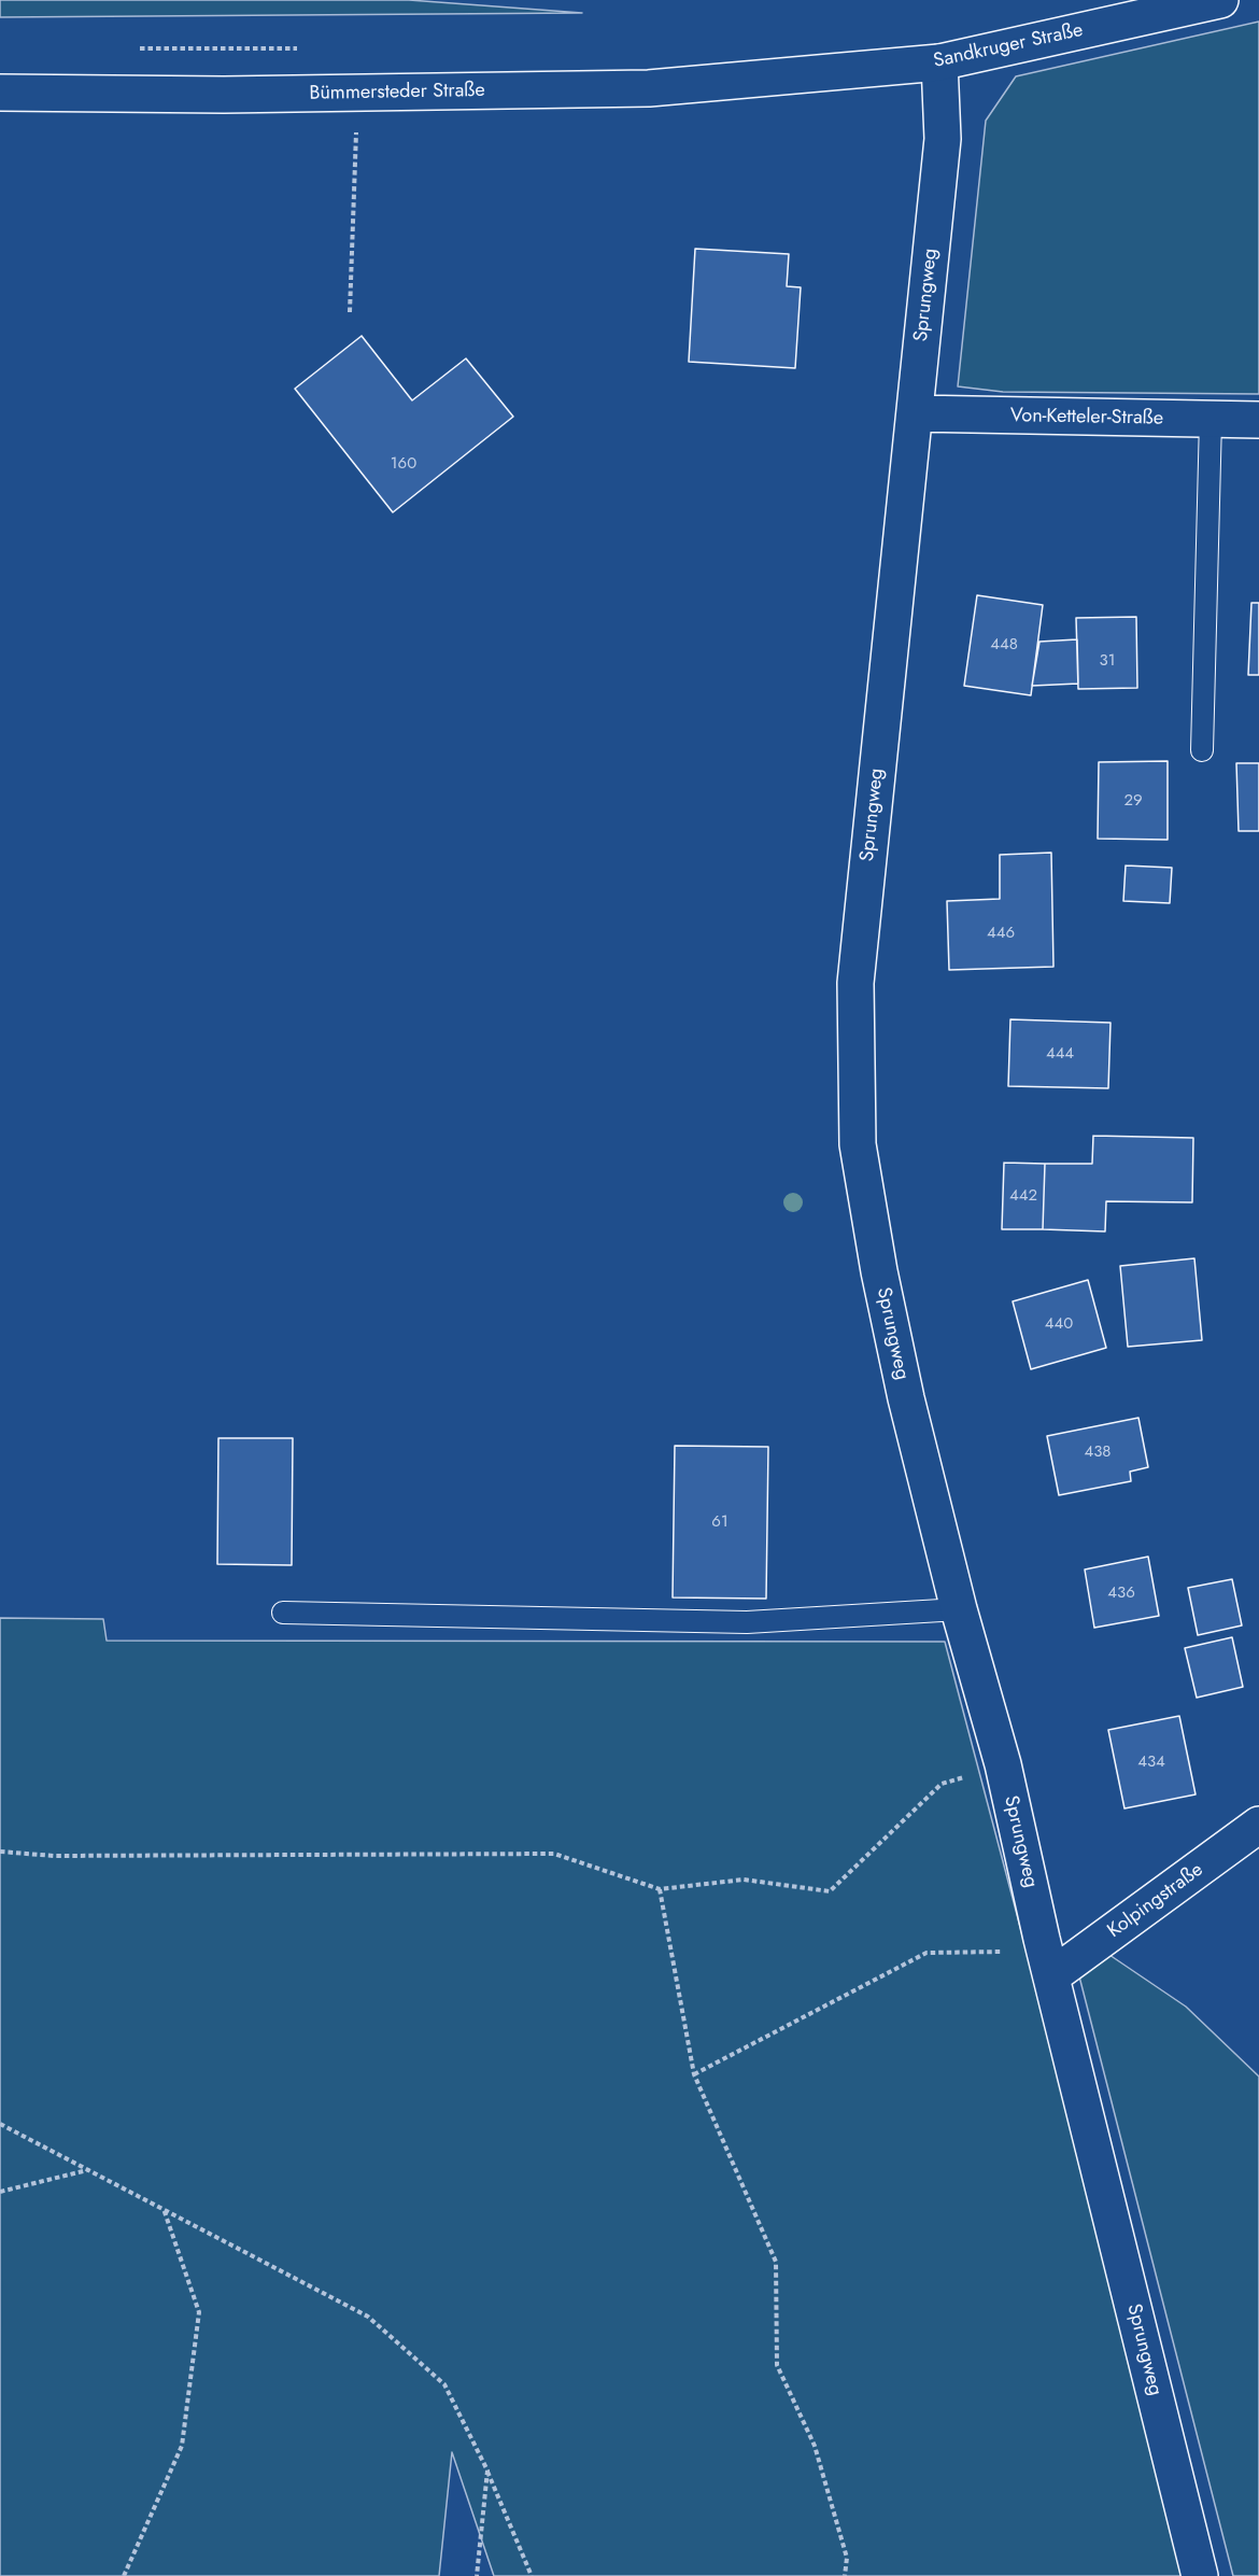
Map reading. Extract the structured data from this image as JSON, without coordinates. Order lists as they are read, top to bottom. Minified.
{"streets":{"street":["Sandkruger Straße","Bümmersteder Straße","Sprungweg","Von-Ketteler-Straße","Kolpingstraße"]},"crossings":[["Sandkruger Straße","Bümmersteder Straße"],["Sandkruger Straße","Sprungweg"],["Sprungweg","Von-Ketteler-Straße"],["Sprungweg","Kolpingstraße"]],"house_numbers":["160","448","31","29","446","444","442","440","438","61","436","434"]}
